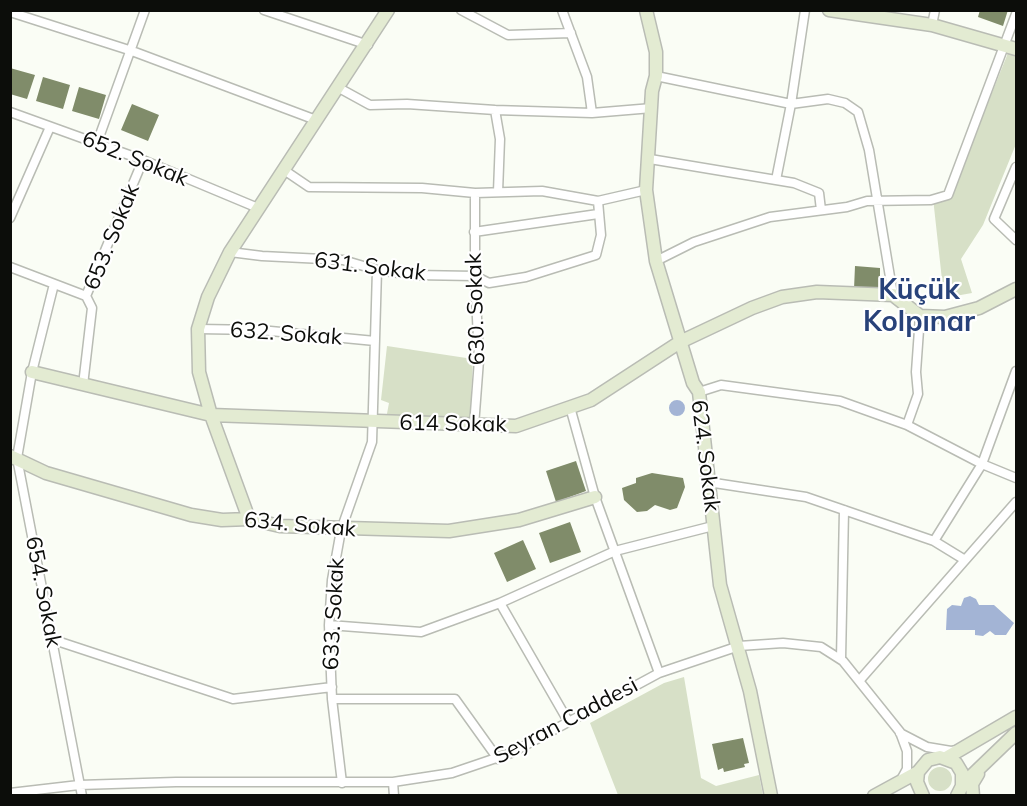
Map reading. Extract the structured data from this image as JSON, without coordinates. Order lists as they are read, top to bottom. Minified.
{"streets":{"street":["652. Sokak","653. Sokak","631. Sokak","630. Sokak","632. Sokak","614 Sokak","624. Sokak","634. Sokak","654. Sokak","633. Sokak","Seyran Caddesi"]},"crossings":[["652. Sokak","653. Sokak"],["653. Sokak","614 Sokak"],["631. Sokak","630. Sokak"],["631. Sokak","633. Sokak"],["630. Sokak","614 Sokak"],["632. Sokak","633. Sokak"],["614 Sokak","624. Sokak"],["614 Sokak","654. Sokak"],["614 Sokak","633. Sokak"],["624. Sokak","Seyran Caddesi"],["634. Sokak","654. Sokak"],["634. Sokak","633. Sokak"],["654. Sokak","Seyran Caddesi"],["633. Sokak","Seyran Caddesi"]],"districts":["Küçük Kolpınar"]}
